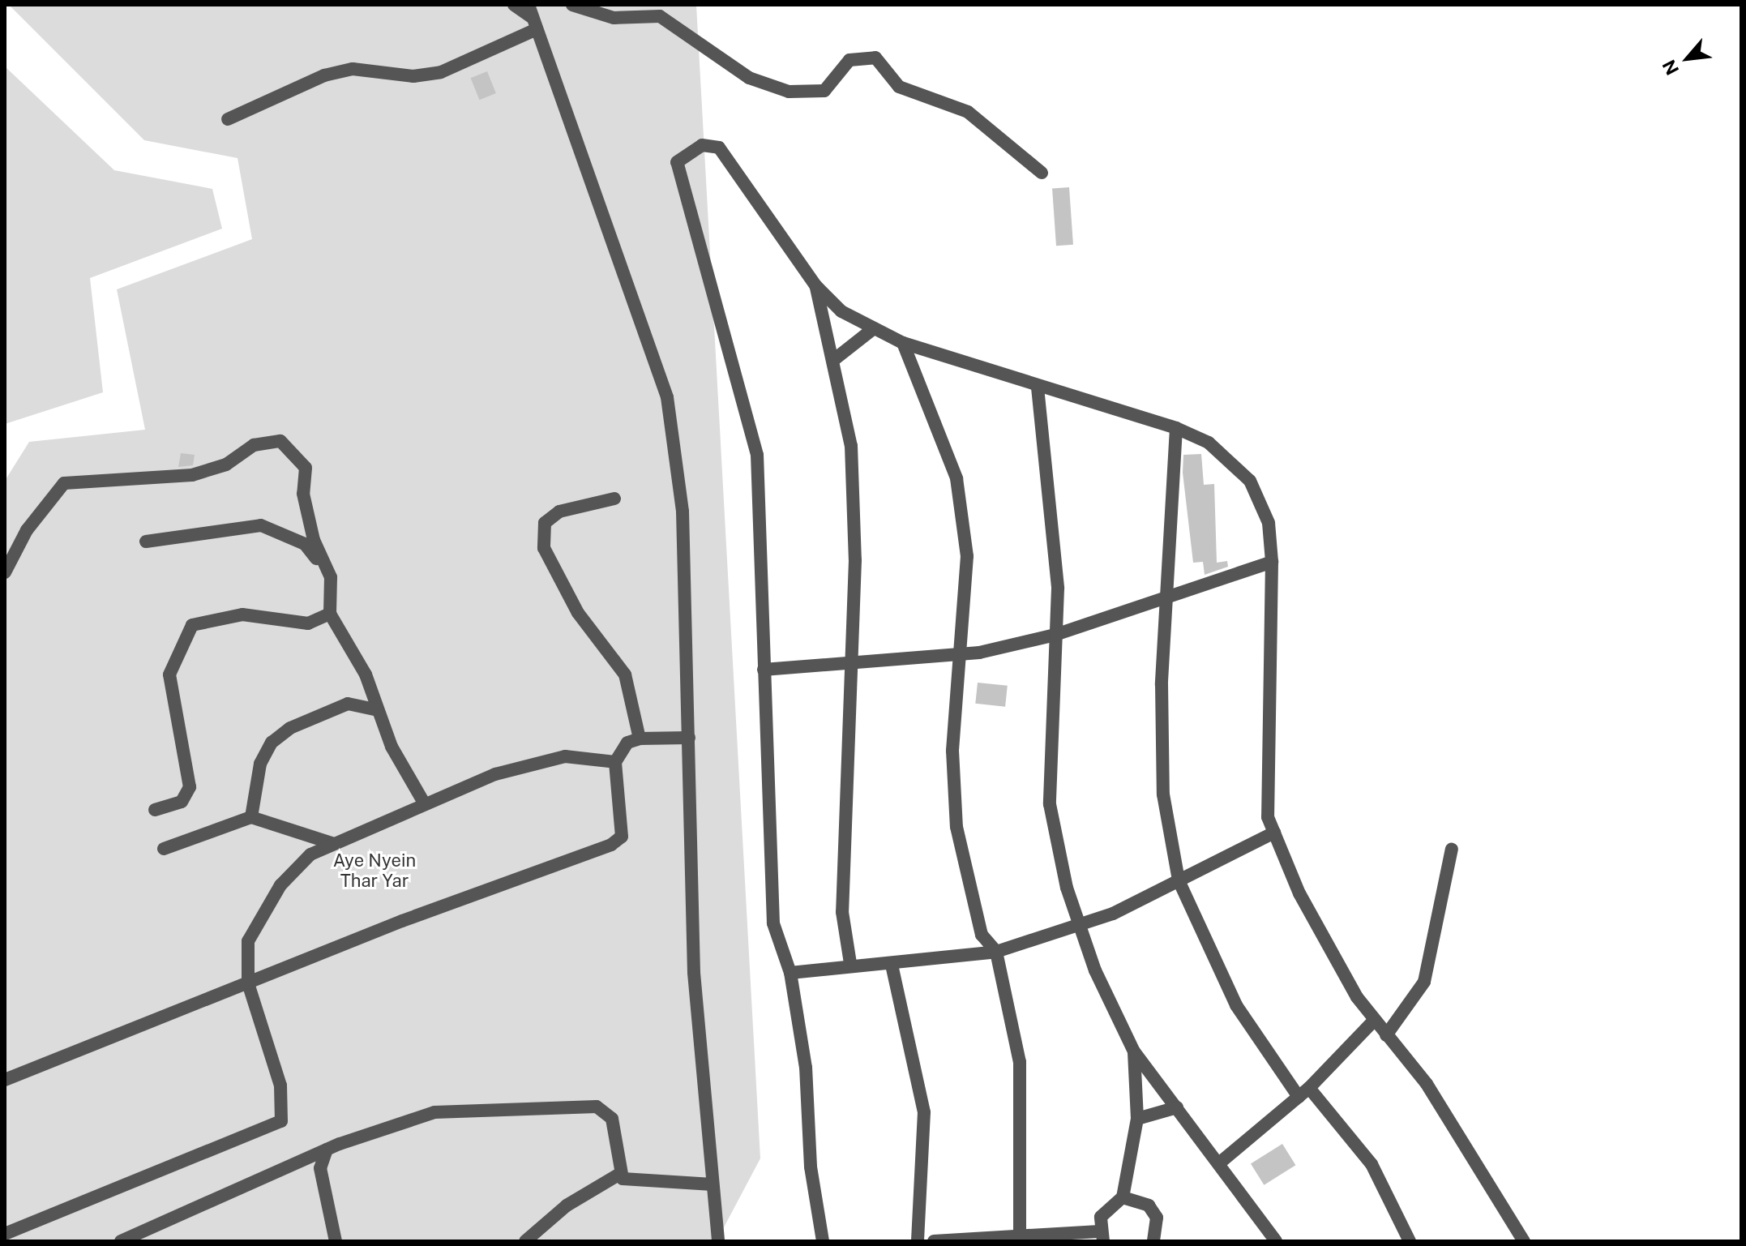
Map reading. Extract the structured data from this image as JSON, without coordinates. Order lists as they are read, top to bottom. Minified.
{"parks":["Aye Nyein Thar Yar"],"north":"bottom left"}
